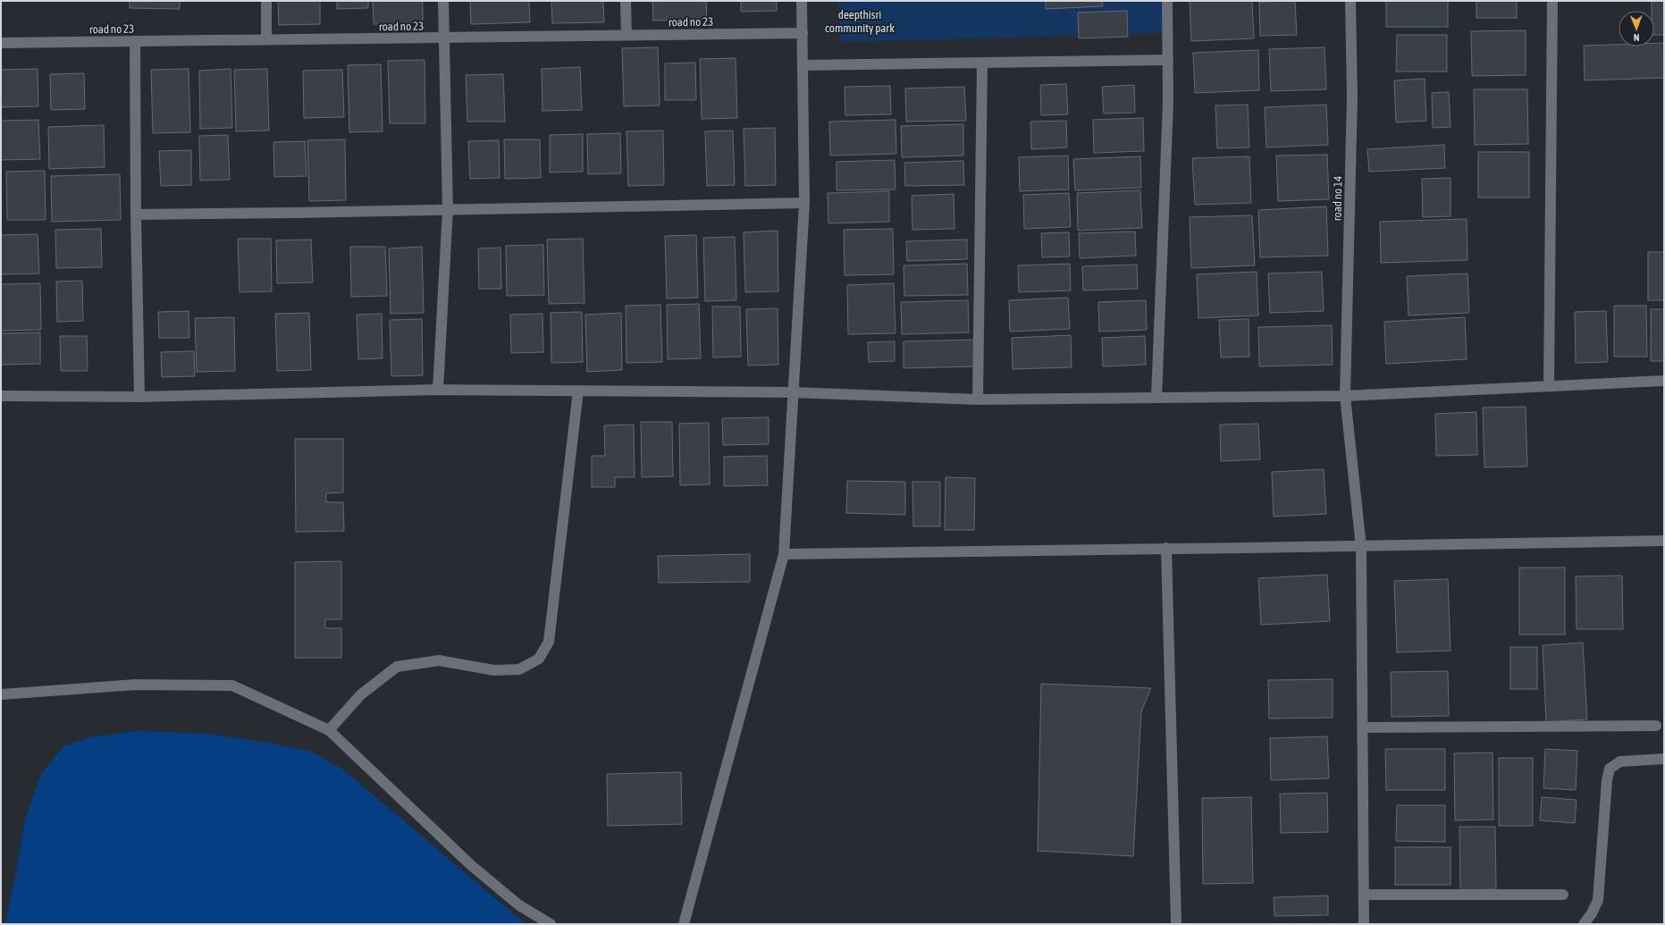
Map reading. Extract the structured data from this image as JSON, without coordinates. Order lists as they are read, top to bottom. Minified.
{"streets":{"street":["road no 23","road no 14"]},"parks":["deepthisri community park"],"north":"bottom"}
